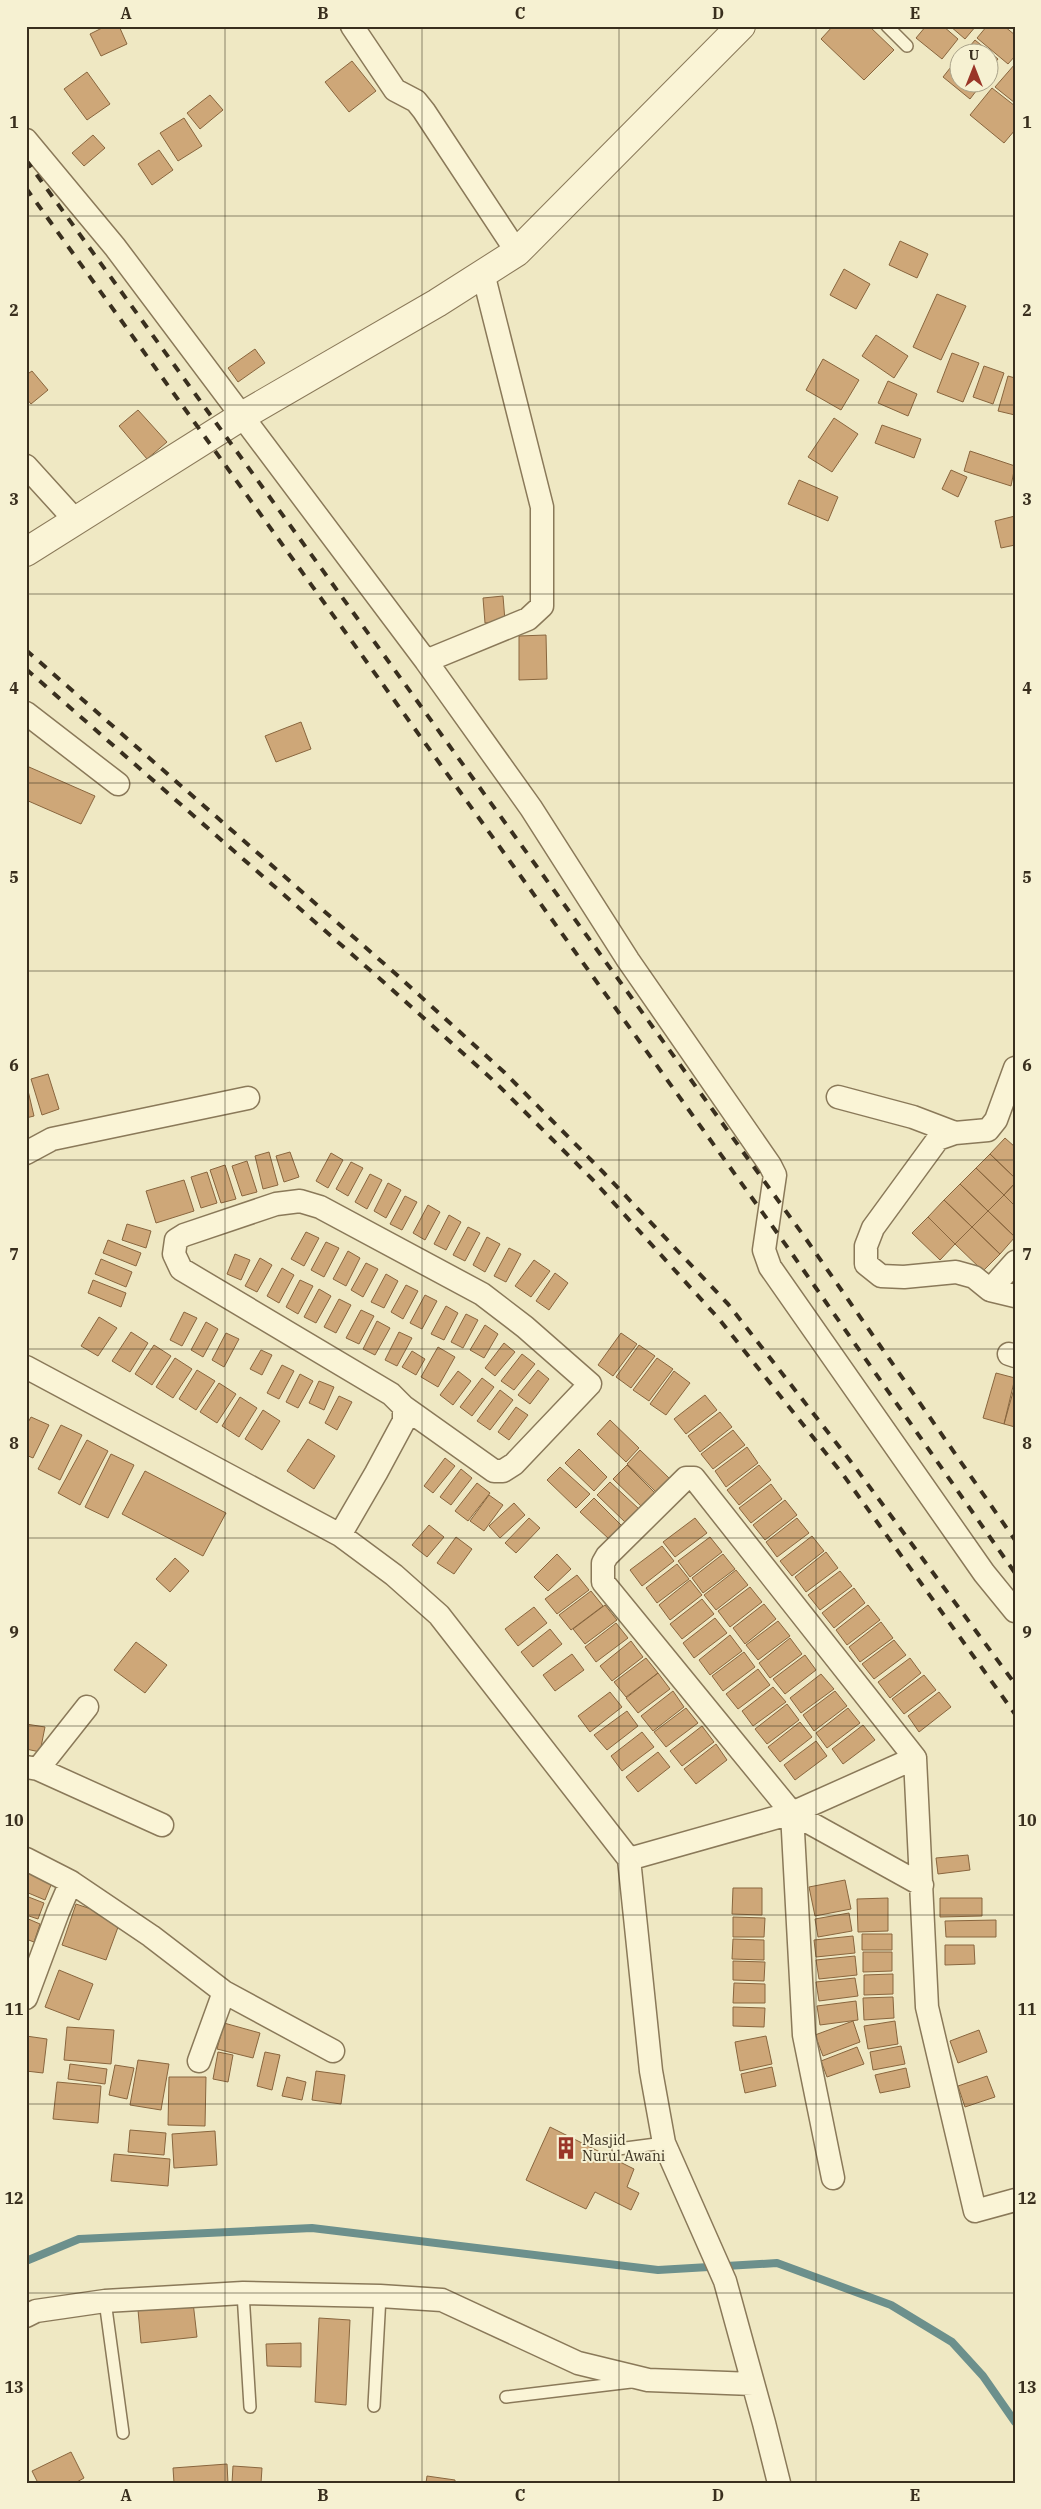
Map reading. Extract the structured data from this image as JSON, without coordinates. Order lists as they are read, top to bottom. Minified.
{"places":{"building":["Masjid Nurul Awani"]},"north":"top","grid":{"columns":["A","B","C","D","E"],"rows":["1","2","3","4","5","6","7","8","9","10","11","12","13"]}}
